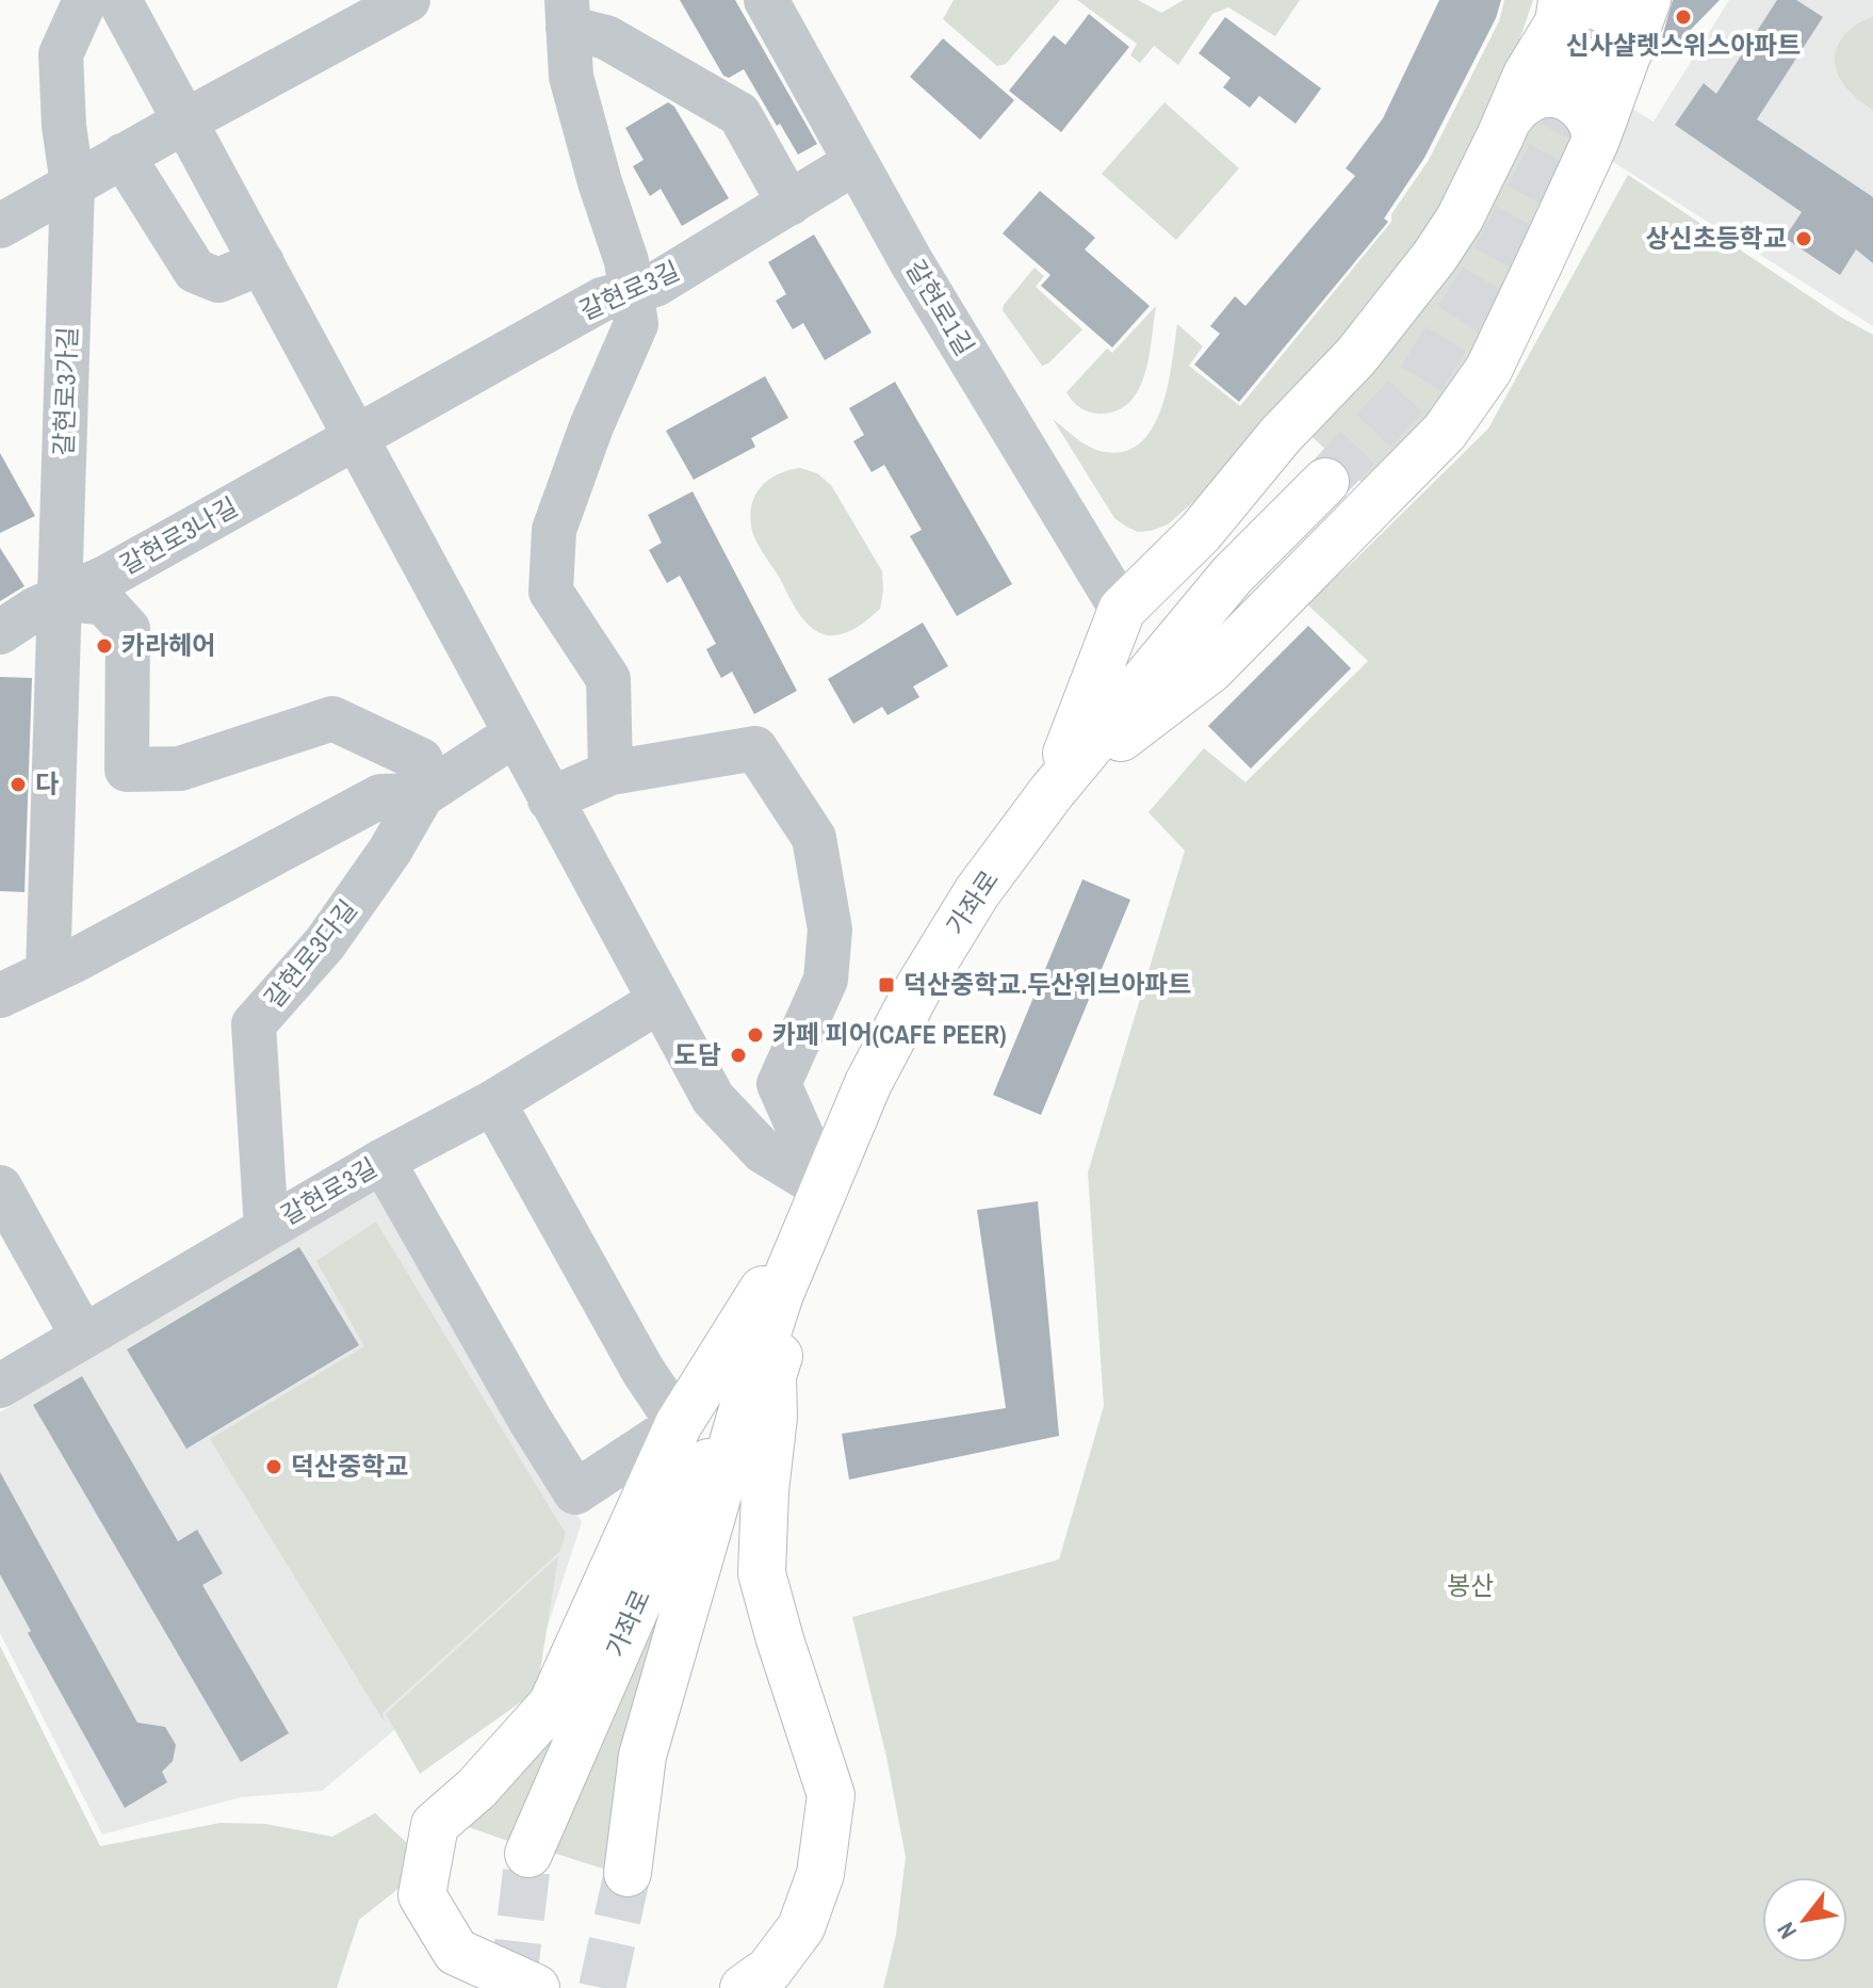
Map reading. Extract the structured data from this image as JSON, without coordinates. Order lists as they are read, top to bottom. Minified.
{"streets":{"main road":["가좌로"],"street":["갈현로3길","갈현로1길","갈현로3가길","갈현로3나길","갈현로3다길"]},"crossings":[["갈현로3길","갈현로1길"],["갈현로3길","갈현로3나길"],["갈현로3길","갈현로3다길"],["갈현로3가길","갈현로3나길"]],"parks":["봉산"],"places":{"other":["신사샬렛스위스아파트","상신초등학교","카라헤어","다","카페 피어(CAFE PEER)","도담","덕산중학교"],"transit":["덕산중학교.두산위브아파트"]},"north":"bottom left"}
